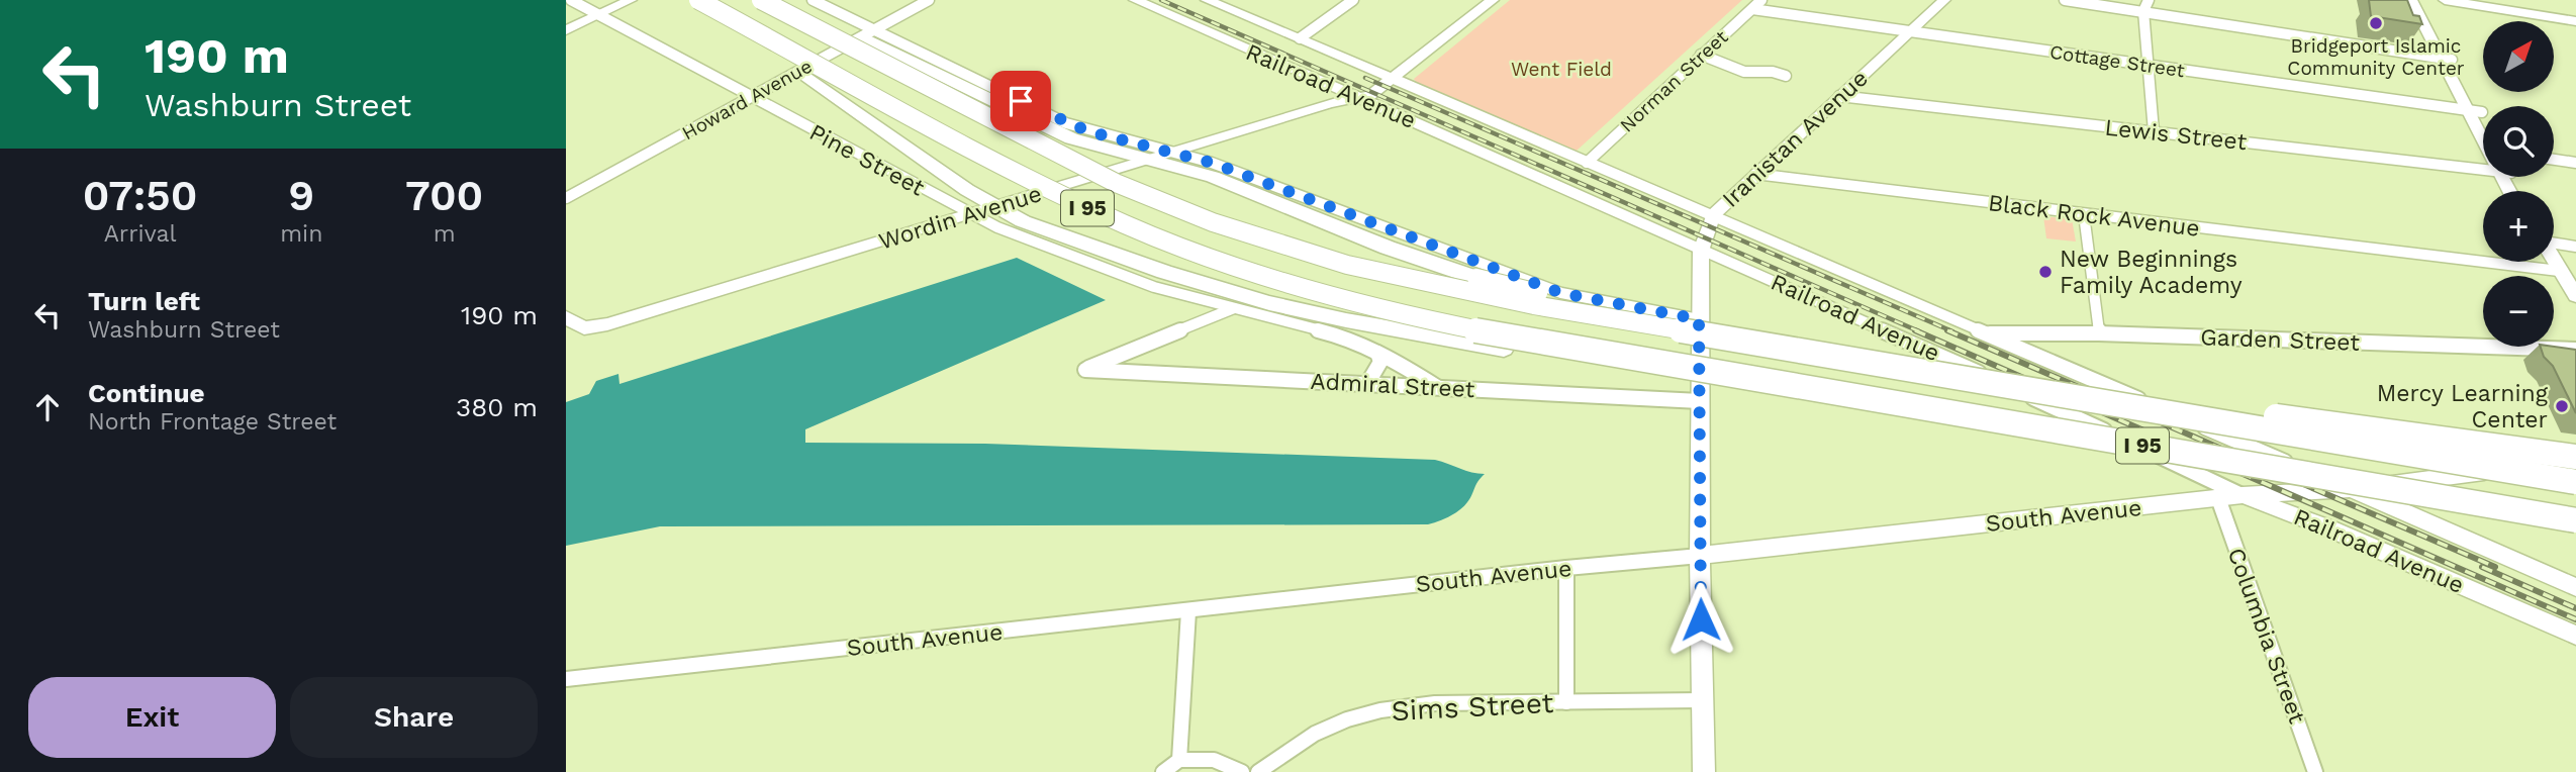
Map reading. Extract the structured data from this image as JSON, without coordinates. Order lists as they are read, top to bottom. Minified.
{"streets":{"highway":["I 95"],"street":["Cottage Street","Norman Street","Railroad Avenue","Howard Avenue","Lewis Street","Iranistan Avenue","Pine Street","Black Rock Avenue","Wordin Avenue","Garden Street","Admiral Street","South Avenue","Columbia Street","Sims Street"]},"crossings":[["Cottage Street","Norman Street"],["Cottage Street","Iranistan Avenue"],["Norman Street","Railroad Avenue"],["Railroad Avenue","Iranistan Avenue"],["Railroad Avenue","Wordin Avenue"],["Railroad Avenue","Garden Street"],["Railroad Avenue","South Avenue"],["Howard Avenue","Pine Street"],["Lewis Street","Iranistan Avenue"],["Iranistan Avenue","Black Rock Avenue"],["Iranistan Avenue","Admiral Street"],["Iranistan Avenue","South Avenue"],["Iranistan Avenue","Sims Street"],["Pine Street","Wordin Avenue"],["Pine Street","Admiral Street"],["I 95","South Avenue"],["South Avenue","Columbia Street"]],"parks":["Went Field"],"places":["Bridgeport Islamic Community Center","New Beginnings Family Academy","Mercy Learning Center"],"north":"top right","page":{"turn":["190 m","Washburn Street"],"map_buttons":["+","−"],"eta":["07:50","Arrival","9","min","700","m"],"list":[{"name":"Turn left","note":"Washburn Street","value":"190 m"},{"name":"Continue","note":"North Frontage Street","value":"380 m"}],"buttons":["Exit","Share"]}}
